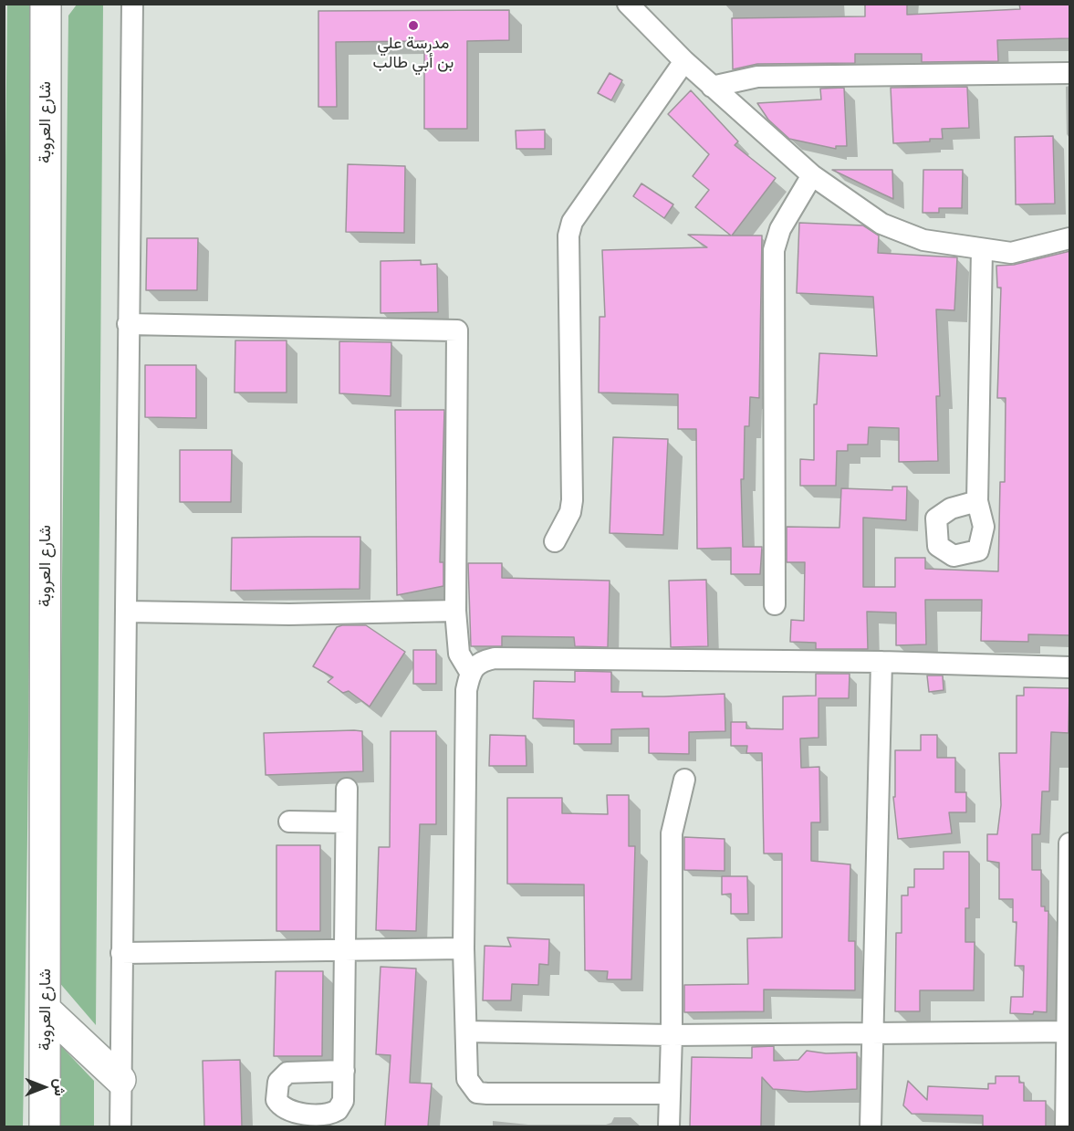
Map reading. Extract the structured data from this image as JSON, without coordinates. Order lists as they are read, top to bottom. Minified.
{"streets":{"highway":["شارع العروبة"]},"places":["مدرسة علي بن أبي طالب"],"north":"right"}
